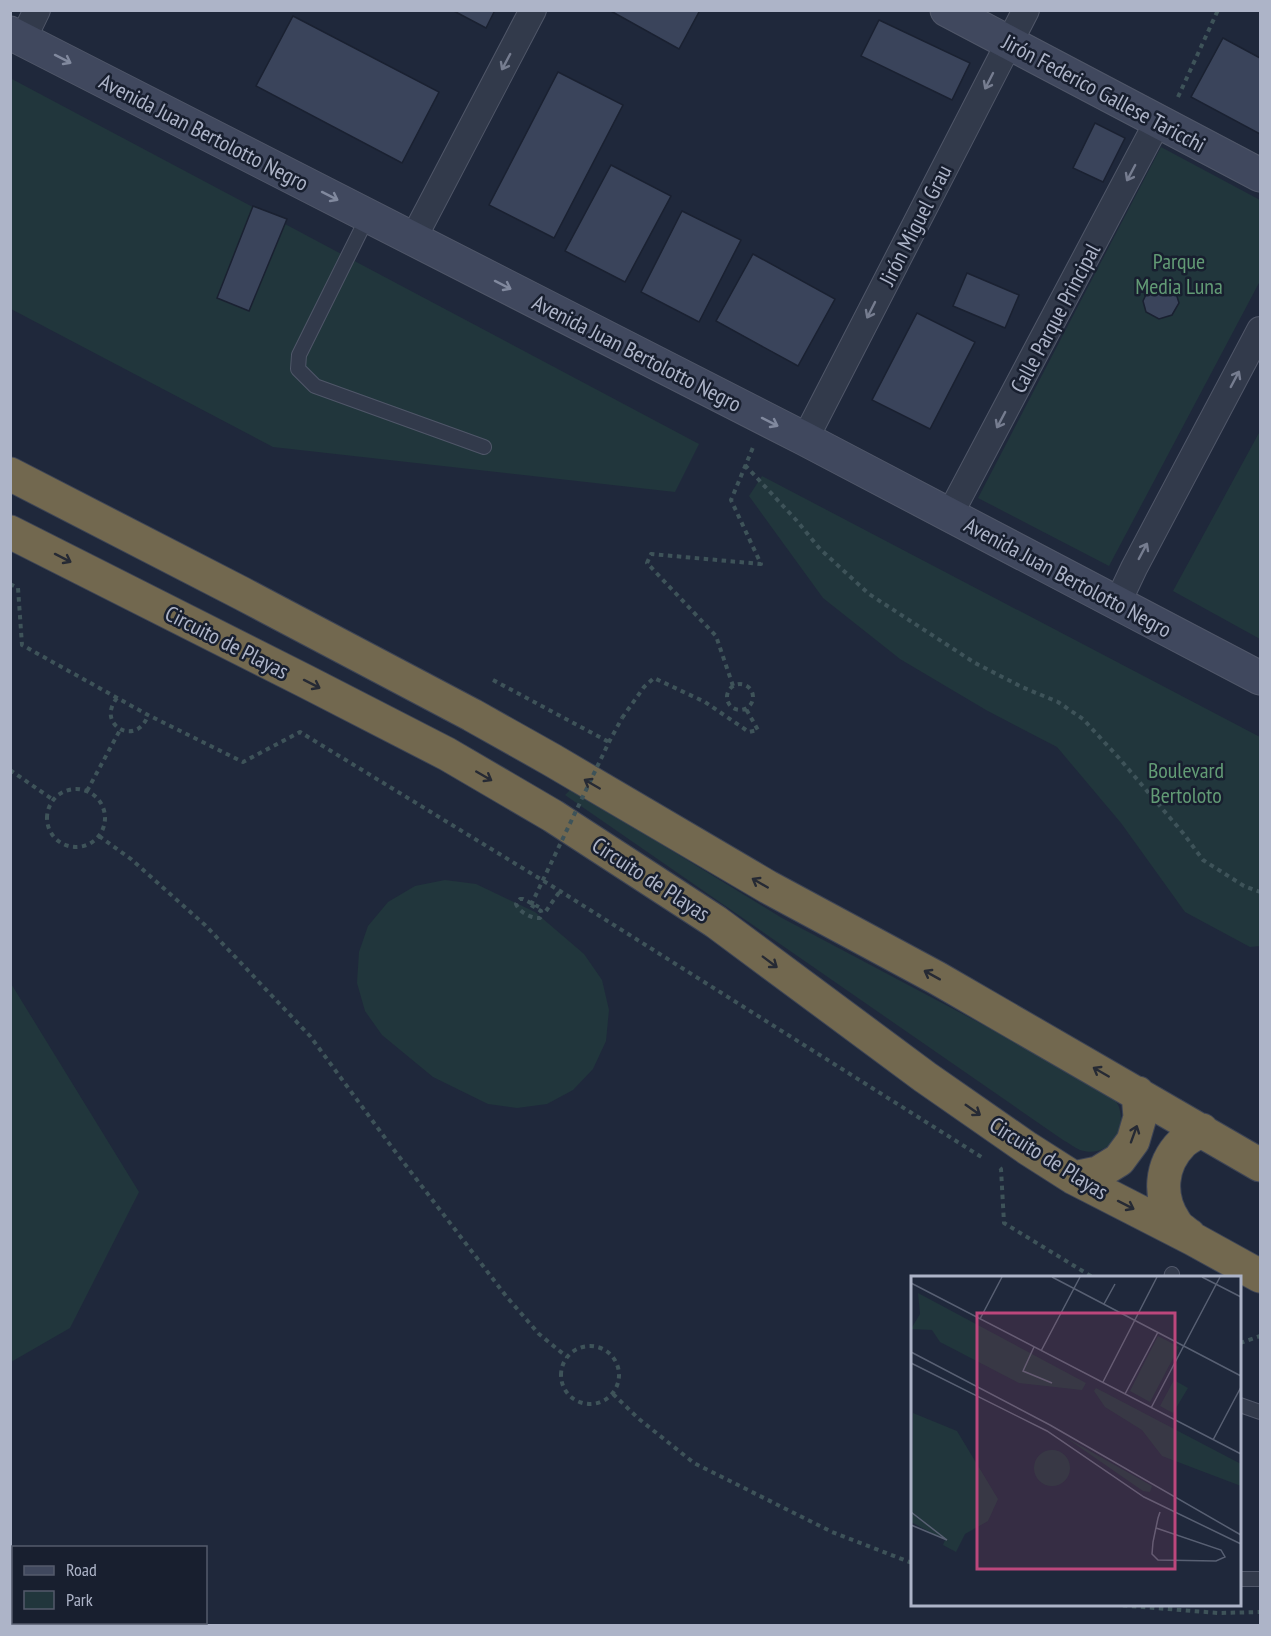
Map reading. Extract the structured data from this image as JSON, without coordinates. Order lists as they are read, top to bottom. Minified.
{"streets":{"highway":["Circuito de Playas"],"main road":["Jirón Federico Gallese Taricchi","Avenida Juan Bertolotto Negro"],"street":["Jirón Miguel Grau","Calle Parque Principal"]},"crossings":[["Jirón Federico Gallese Taricchi","Jirón Miguel Grau"],["Jirón Federico Gallese Taricchi","Calle Parque Principal"],["Avenida Juan Bertolotto Negro","Jirón Miguel Grau"],["Avenida Juan Bertolotto Negro","Calle Parque Principal"]],"one_way":["Avenida Juan Bertolotto Negro","Jirón Miguel Grau"],"parks":["Parque Media Luna","Boulevard Bertoloto"],"legend":["Road","Park"]}
